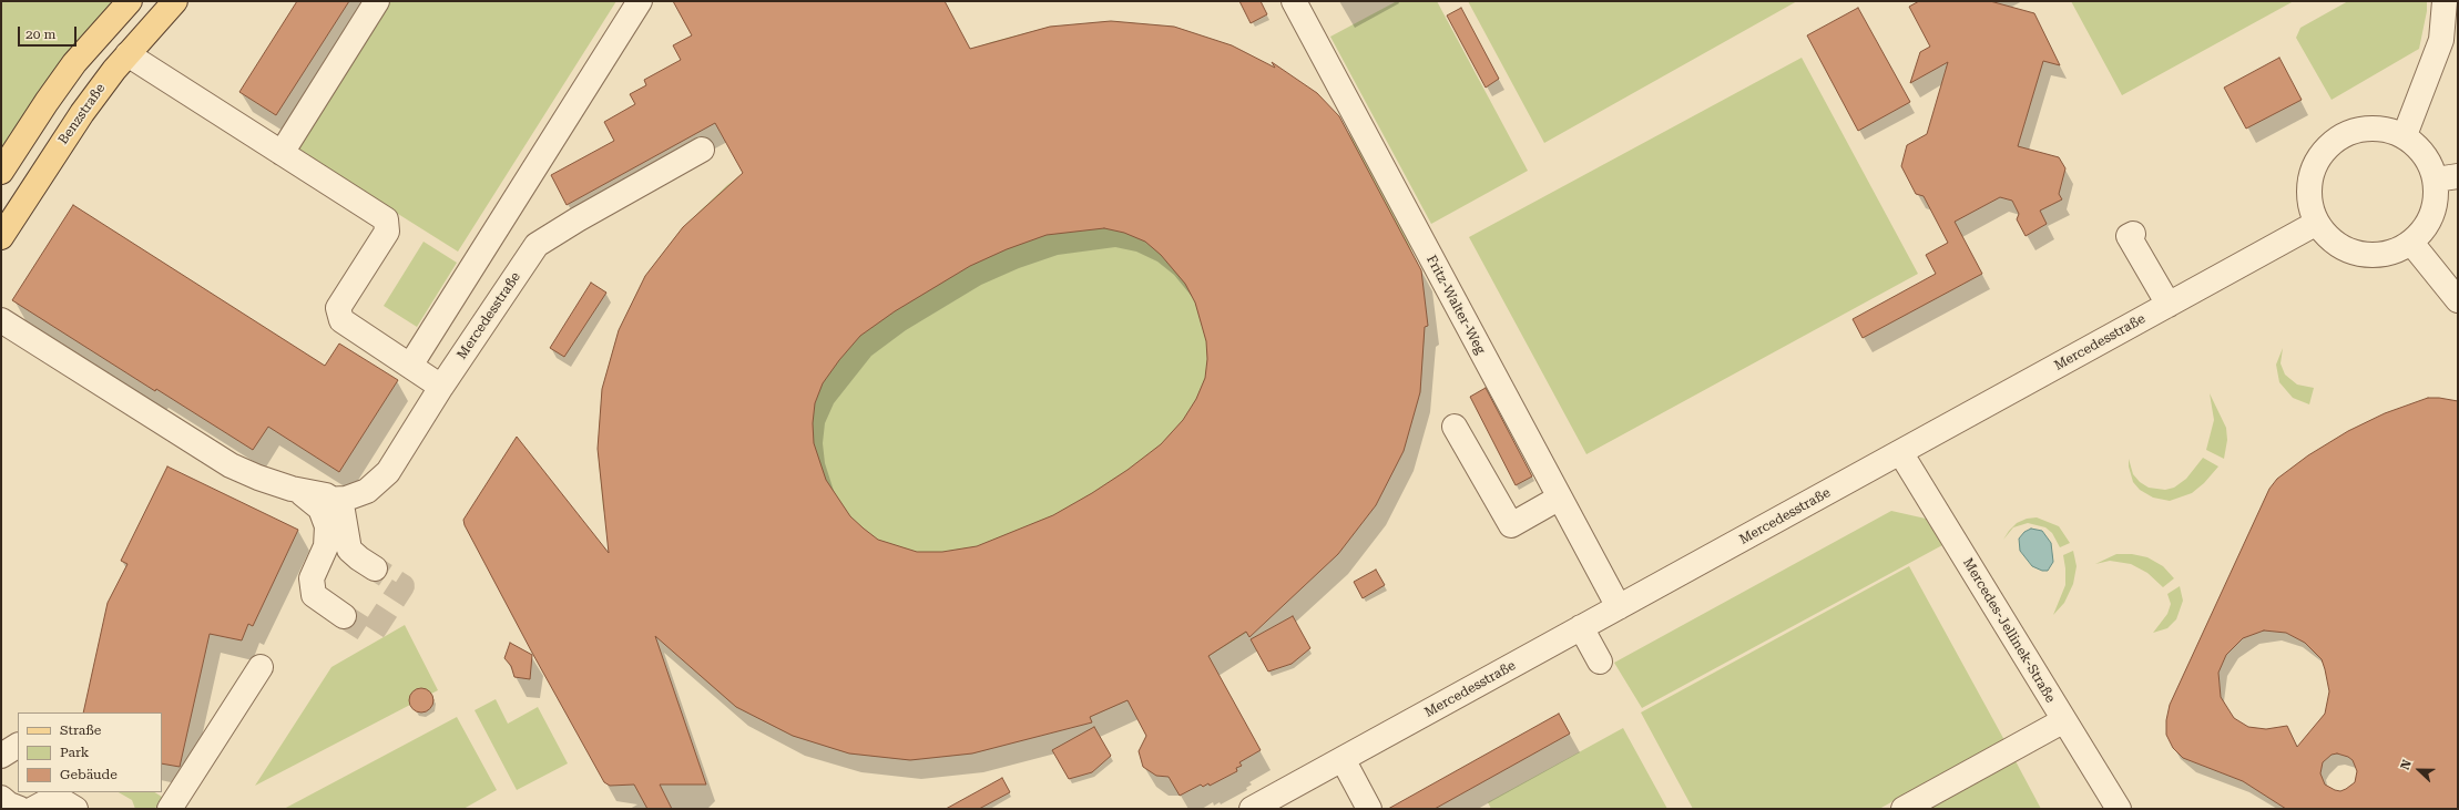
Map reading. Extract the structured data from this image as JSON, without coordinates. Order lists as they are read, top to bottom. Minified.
{"streets":{"main road":["Benzstraße"],"street":["Fritz-Walter-Weg","Mercedesstraße","Mercedes-Jellinek-Straße"]},"crossings":[["Fritz-Walter-Weg","Mercedesstraße"],["Mercedesstraße","Mercedes-Jellinek-Straße"]],"legend":["Straße","Park","Gebäude"],"scale_bar":"20 m","north":"left"}
